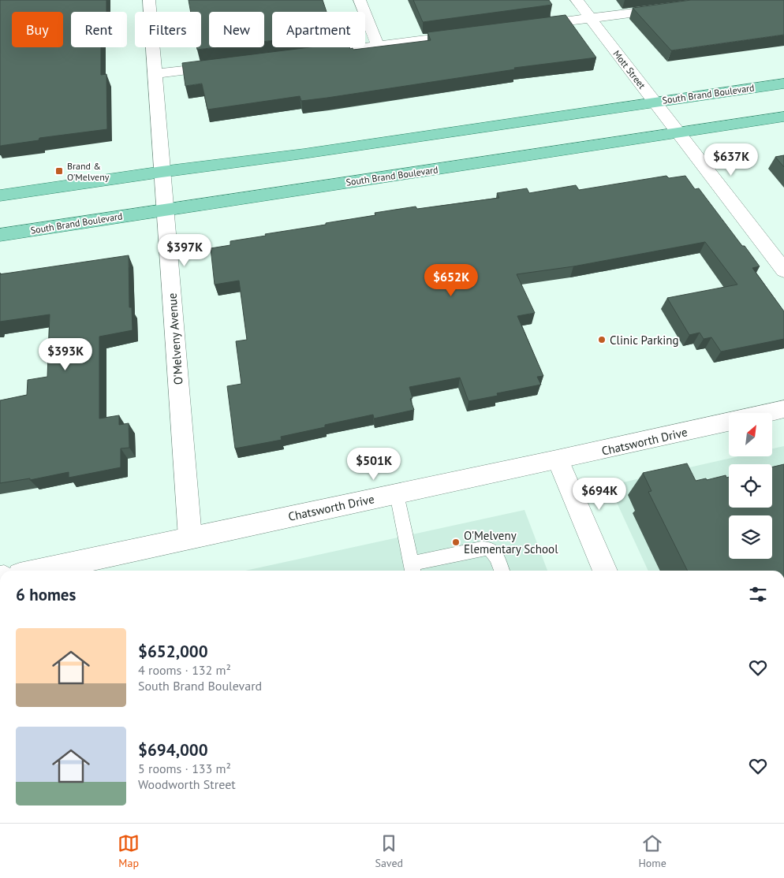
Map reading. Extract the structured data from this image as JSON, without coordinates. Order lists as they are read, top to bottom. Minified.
{"streets":{"main road":["South Brand Boulevard"],"street":["Mott Street","O'Melveny Avenue","Chatsworth Drive"]},"crossings":[["Mott Street","South Brand Boulevard"],["South Brand Boulevard","O'Melveny Avenue"],["O'Melveny Avenue","Chatsworth Drive"]],"places":{"transit":["Brand & O'Melveny"],"other":["Clinic Parking","O'Melveny Elementary School"]},"north":"top right","page":{"chip":["Buy","Rent","Filters","New","Apartment"],"price":["$637K","$397K","$652K","$393K","$501K","$694K"],"heading":"6 homes","list":[{"name":"$652,000","note":"4 rooms · 132 m² · South Brand Boulevard"},{"name":"$694,000","note":"5 rooms · 133 m² · Woodworth Street"}],"tabs":["Map","Saved","Home"]}}
